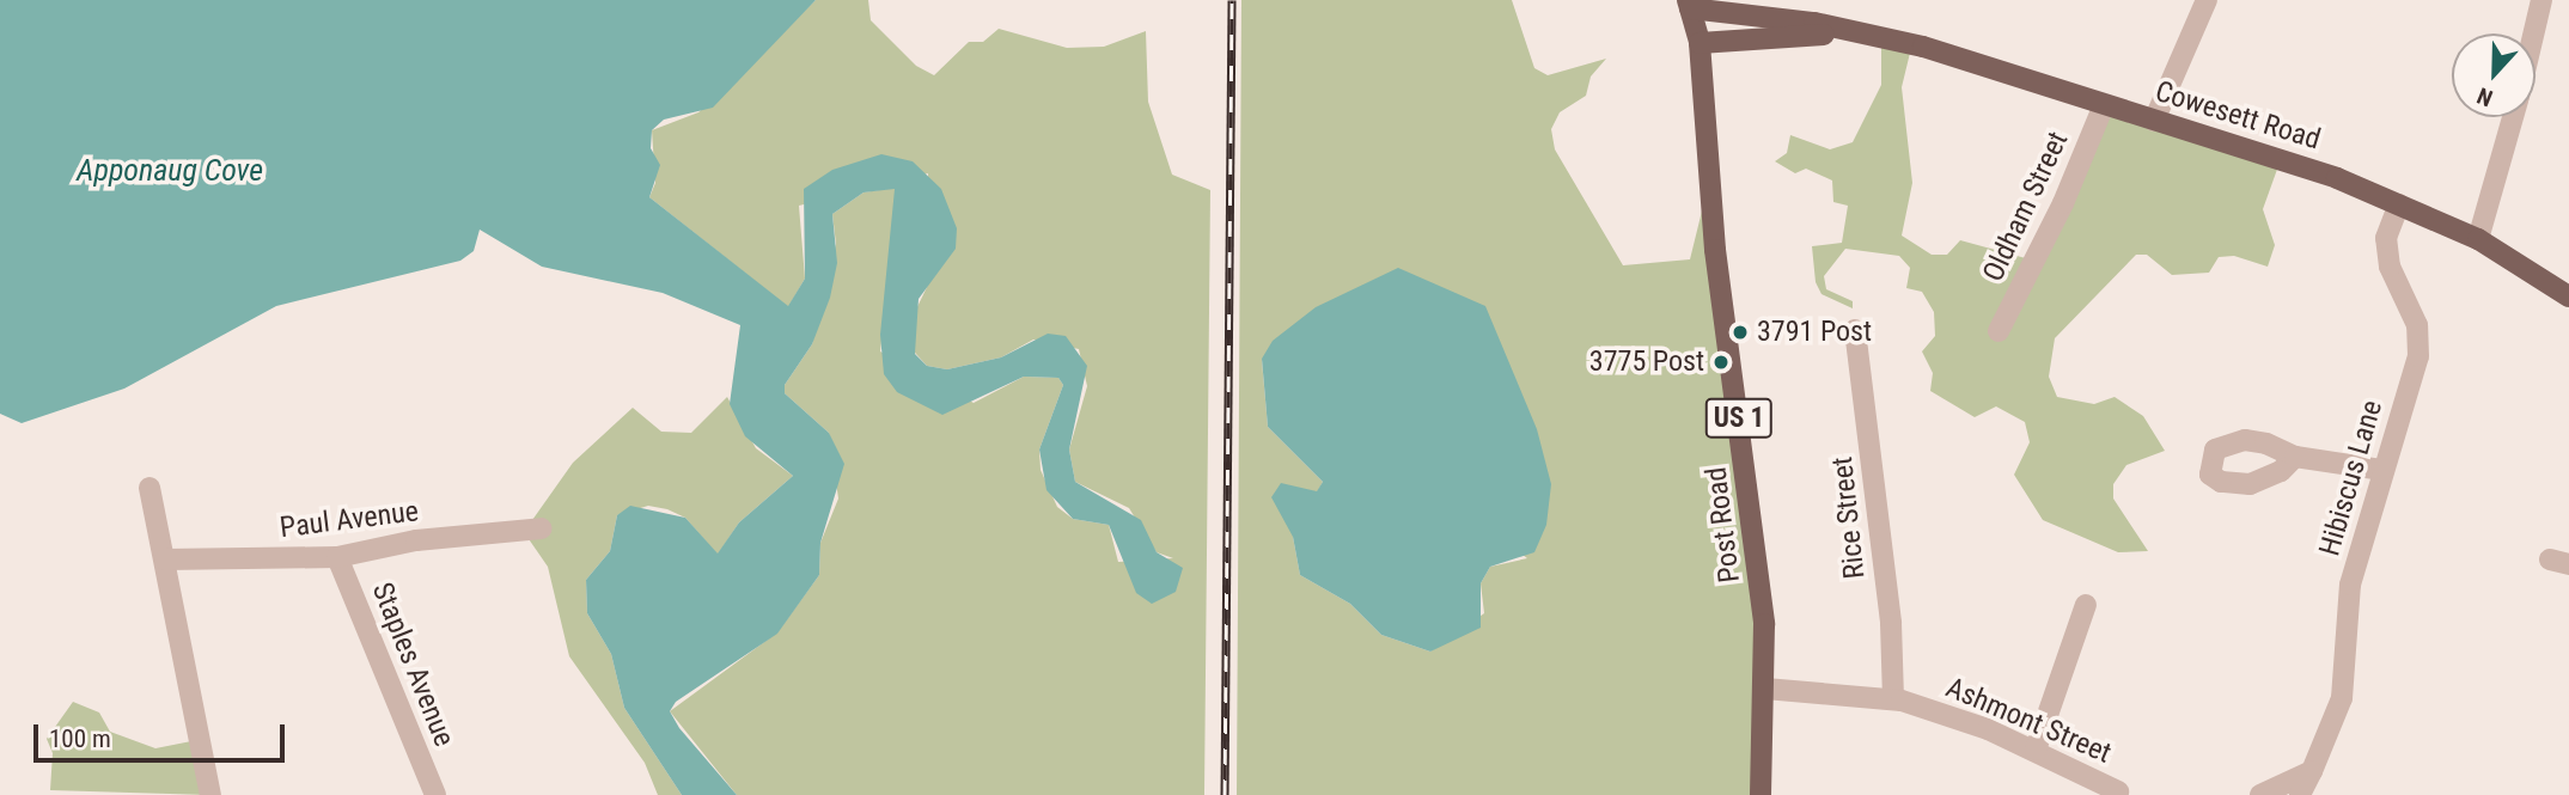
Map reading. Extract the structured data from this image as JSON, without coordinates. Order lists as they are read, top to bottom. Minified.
{"streets":{"main road":["Cowesett Road","US 1","Post Road"],"street":["Oldham Street","Hibiscus Lane","Rice Street","Paul Avenue","Staples Avenue","Ashmont Street"]},"crossings":[["Cowesett Road","Oldham Street"],["Cowesett Road","Hibiscus Lane"],["Cowesett Road","Post Road"],["Rice Street","Ashmont Street"],["Paul Avenue","Staples Avenue"],["Post Road","Ashmont Street"]],"water":["Apponaug Cove"],"places":["3791 Post","3775 Post"],"scale_bar":"100 m","north":"bottom"}
